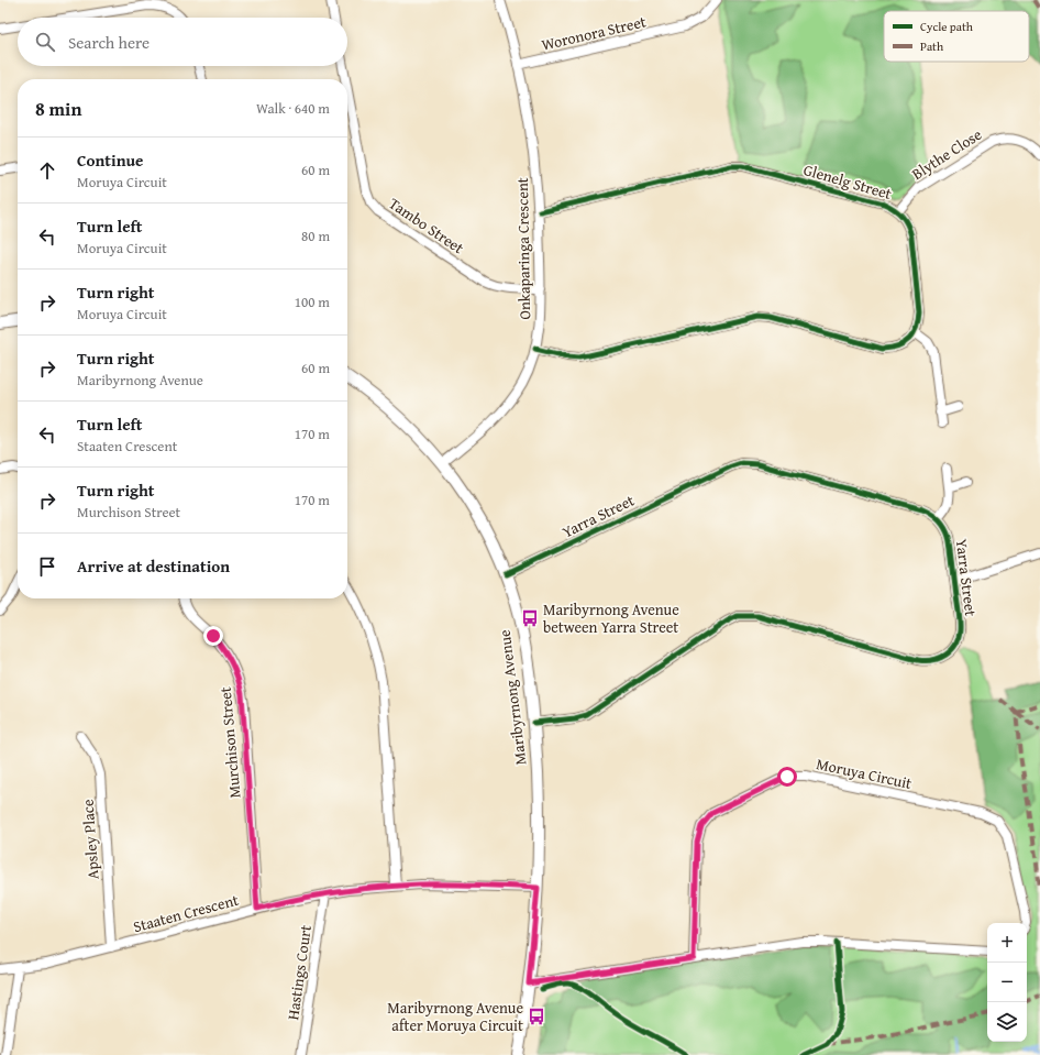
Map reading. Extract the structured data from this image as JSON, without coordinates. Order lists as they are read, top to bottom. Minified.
{"streets":{"street":["Woronora Street","Blythe Close","Glenelg Street","Tambo Street","Onkaparinga Crescent","Yarra Street","Maribyrnong Avenue","Murchison Street","Moruya Circuit","Apsley Place","Staaten Crescent","Hastings Court"]},"crossings":[["Woronora Street","Onkaparinga Crescent"],["Blythe Close","Glenelg Street"],["Glenelg Street","Onkaparinga Crescent"],["Tambo Street","Onkaparinga Crescent"],["Onkaparinga Crescent","Maribyrnong Avenue"],["Yarra Street","Maribyrnong Avenue"],["Maribyrnong Avenue","Staaten Crescent"],["Murchison Street","Staaten Crescent"],["Apsley Place","Staaten Crescent"],["Staaten Crescent","Hastings Court"]],"places":{"bus stop":["Maribyrnong Avenue between Yarra Street","Maribyrnong Avenue after Moruya Circuit"]},"legend":["Cycle path","Path"],"page":{"search":"Search here","heading":["8 min","Walk · 640 m"],"list":[["Continue","Moruya Circuit","60 m"],["Turn left","Moruya Circuit","80 m"],["Turn right","Moruya Circuit","100 m"],["Turn right","Maribyrnong Avenue","60 m"],["Turn left","Staaten Crescent","170 m"],["Turn right","Murchison Street","170 m"],"Arrive at destination"],"map_buttons":["+","−"]}}
